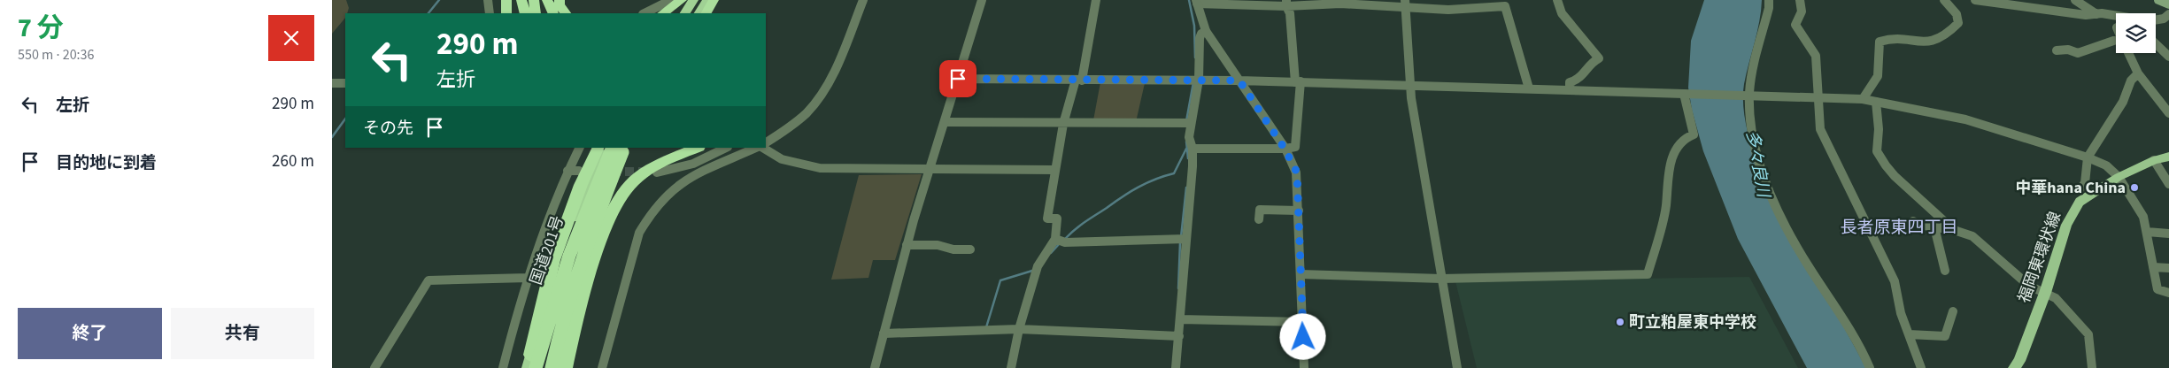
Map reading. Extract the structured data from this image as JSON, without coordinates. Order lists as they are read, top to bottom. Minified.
{"streets":{"highway":["国道201号"],"main road":["福岡東環状線"]},"districts":["長者原東四丁目"],"water":["多々良川"],"places":["中華hana China","町立粕屋東中学校"],"page":{"heading":["7 分","550 m · 20:36"],"turn":["290 m","左折"],"list":[{"name":"左折","value":"290 m"},{"name":"目的地に到着","value":"260 m"}],"then":"その先","buttons":["終了","共有"]}}
